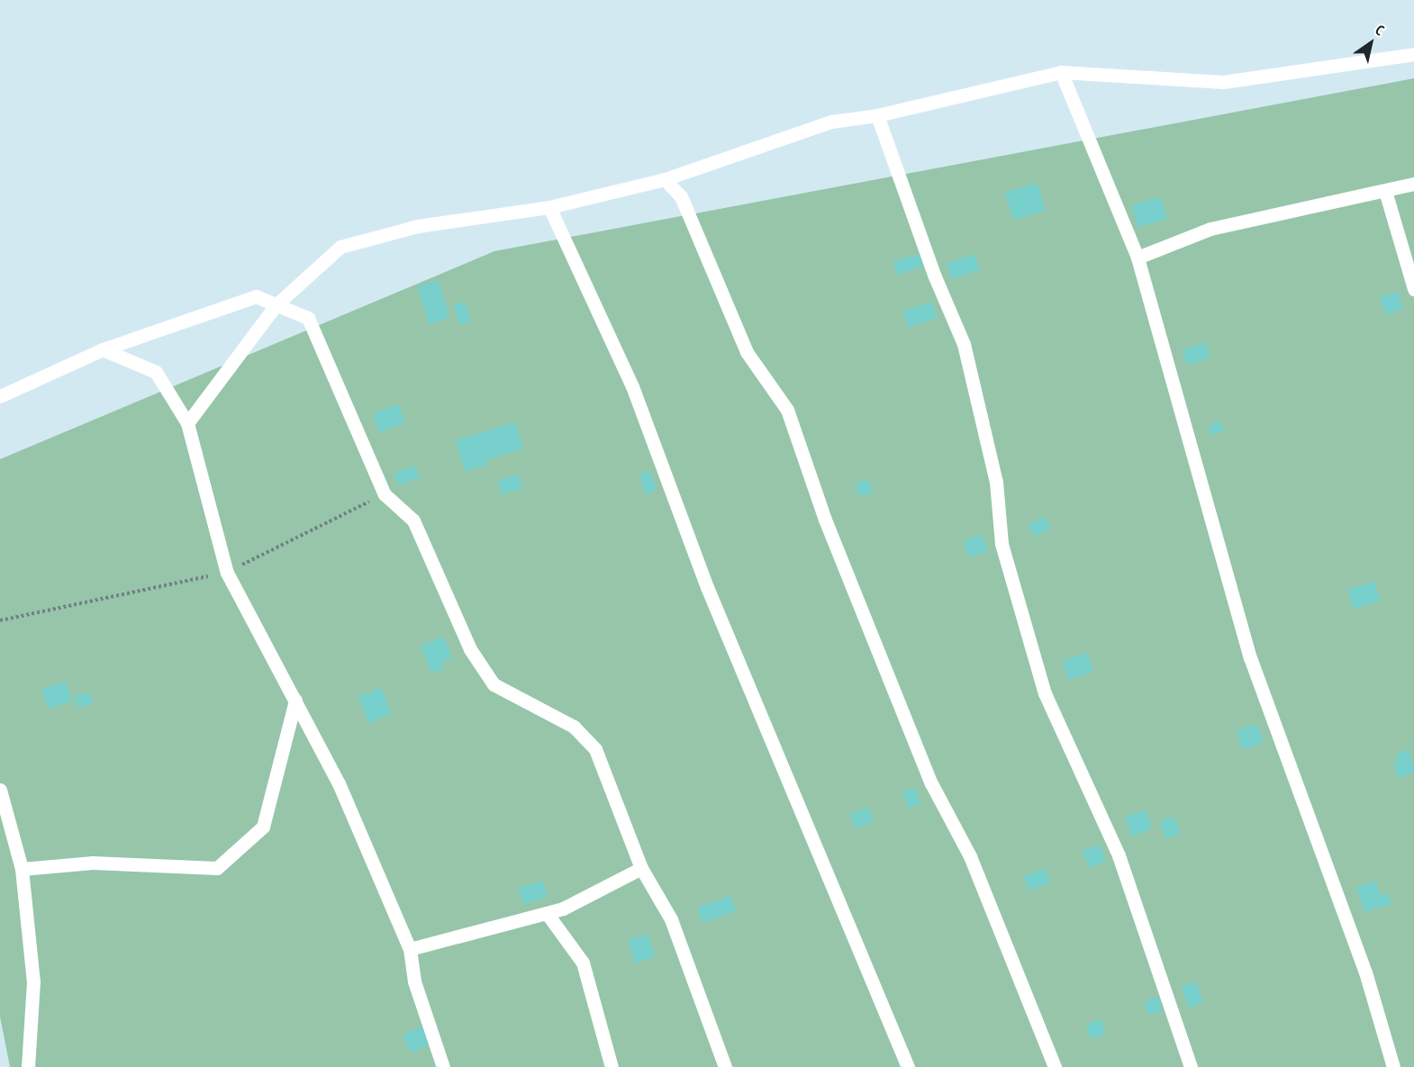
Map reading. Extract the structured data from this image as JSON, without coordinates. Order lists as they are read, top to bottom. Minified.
{"north":"top right"}
